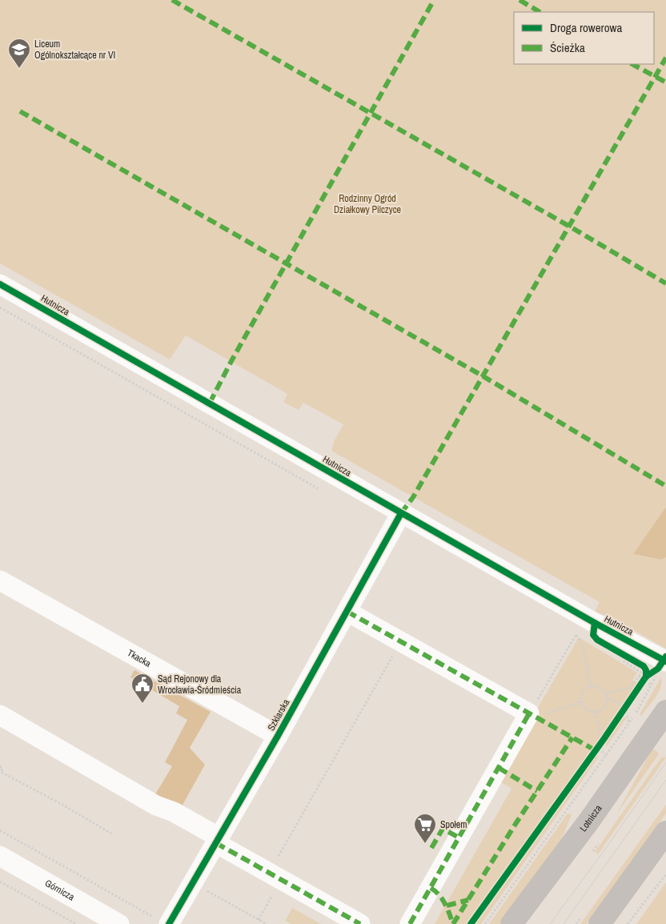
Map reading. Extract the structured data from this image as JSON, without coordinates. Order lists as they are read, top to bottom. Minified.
{"streets":{"main road":["Lotnicza"],"street":["Hutnicza","Tkacka","Szklarska","Górnicza"]},"crossings":[["Hutnicza","Szklarska"],["Tkacka","Szklarska"]],"parks":["Rodzinny Ogród Działkowy Pilczyce"],"places":{"school or university":["Liceum Ogólnokształcące nr VI"],"public building":["Sąd Rejonowy dla Wrocławia-Śródmieścia"],"supermarket":["Społem"]},"legend":["Droga rowerowa","Ścieżka"]}
